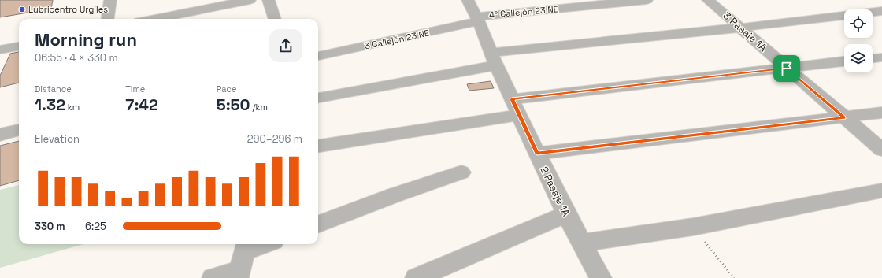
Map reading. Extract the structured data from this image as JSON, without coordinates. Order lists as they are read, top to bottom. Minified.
{"streets":{"street":["4° Callejón 23 NE","3 Pasaje 1A","3 Callejón 23 NE","2 Pasaje 1A"]},"crossings":[["4° Callejón 23 NE","3 Callejón 23 NE"],["4° Callejón 23 NE","2 Pasaje 1A"],["3 Callejón 23 NE","2 Pasaje 1A"]],"places":["Lubricentro Urgiles"],"page":{"heading":["Morning run","06:55 · 4 × 330 m"],"stats":[["Distance","1.32 km"],["Time","7:42"],["Pace","5:50 /km"]],"chart":["Elevation","290–296 m"],"list":[{"name":"330 m","note":"6:25"}]}}
